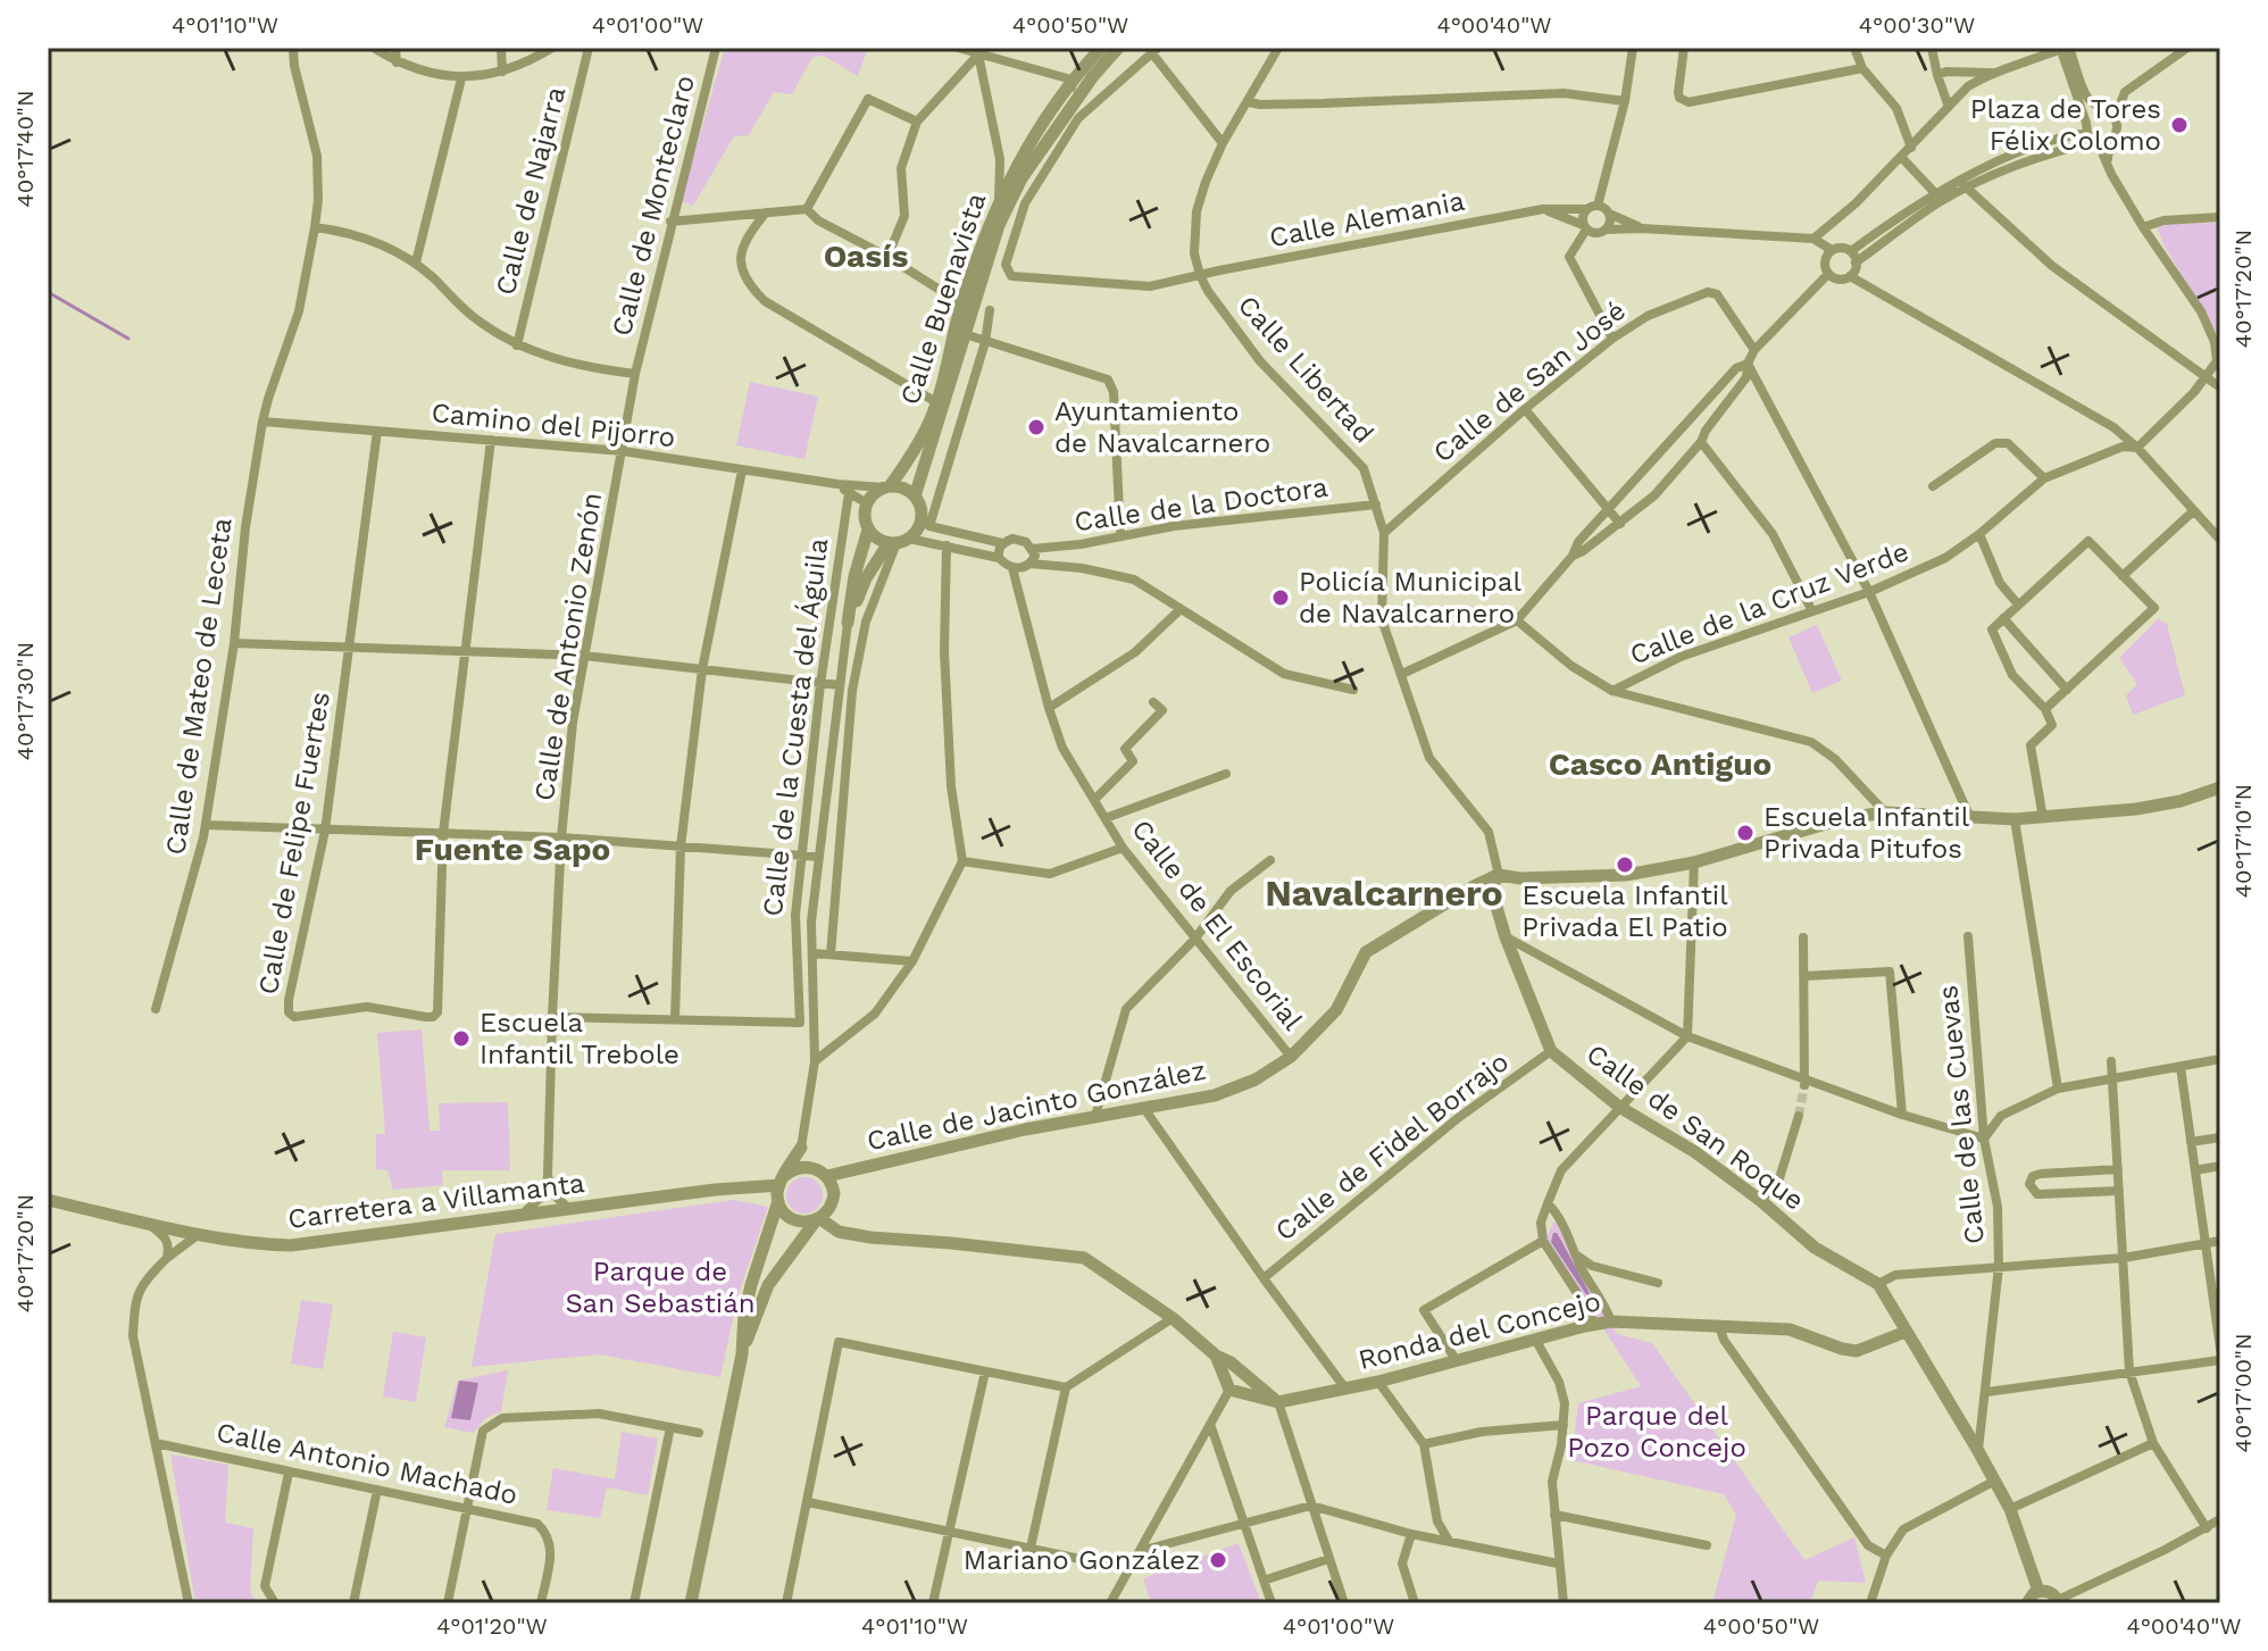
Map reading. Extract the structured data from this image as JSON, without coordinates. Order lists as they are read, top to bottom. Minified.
{"streets":{"street":["Calle de Najarra","Calle de Monteclaro","Calle Alemania","Calle Buenavista","Calle Libertad","Calle de San José","Camino del Pijorro","Calle de la Doctora","Calle de la Cruz Verde","Calle de Antonio Zenón","Calle de Mateo de Leceta","Calle de la Cuesta del Águila","Calle de Felipe Fuertes","Calle de El Escorial","Calle de Jacinto González","Calle de las Cuevas","Calle de San Roque","Calle de Fidel Borrajo","Carretera a Villamanta","Ronda del Concejo","Calle Antonio Machado"]},"crossings":[["Calle de Monteclaro","Camino del Pijorro"],["Calle de Monteclaro","Calle de Antonio Zenón"],["Calle Alemania","Calle Buenavista"],["Calle Alemania","Calle Libertad"],["Calle Buenavista","Camino del Pijorro"],["Calle Buenavista","Calle de la Cuesta del Águila"],["Calle Libertad","Calle de San José"],["Calle Libertad","Calle de la Doctora"],["Calle Libertad","Calle de Jacinto González"],["Calle Libertad","Calle de San Roque"],["Camino del Pijorro","Calle de Antonio Zenón"],["Camino del Pijorro","Calle de Mateo de Leceta"],["Camino del Pijorro","Calle de la Cuesta del Águila"],["Camino del Pijorro","Calle de Felipe Fuertes"],["Calle de la Doctora","Calle de El Escorial"],["Calle de la Cuesta del Águila","Calle de Jacinto González"],["Calle de la Cuesta del Águila","Carretera a Villamanta"],["Calle de El Escorial","Calle de Jacinto González"],["Calle de Jacinto González","Calle de San Roque"],["Calle de Jacinto González","Carretera a Villamanta"],["Calle de las Cuevas","Calle de San Roque"],["Calle de San Roque","Calle de Fidel Borrajo"],["Calle de San Roque","Ronda del Concejo"]],"districts":["Oasís","Casco Antiguo","Fuente Sapo","Navalcarnero"],"parks":["Parque de San Sebastián","Parque del Pozo Concejo"],"places":["Plaza de Tores Félix Colomo","Ayuntamiento de Navalcarnero","Policía Municipal de Navalcarnero","Escuela Infantil Privada Pitufos","Escuela Infantil Privada El Patio","Escuela Infantil Trebole","Mariano González"],"coordinates":["4°01'10\"W","4°01'00\"W","4°00'50\"W","4°00'40\"W","4°00'30\"W","40°17'40\"N","40°17'20\"N","40°17'30\"N","40°17'10\"N","40°17'00\"N","4°01'20\"W"]}
